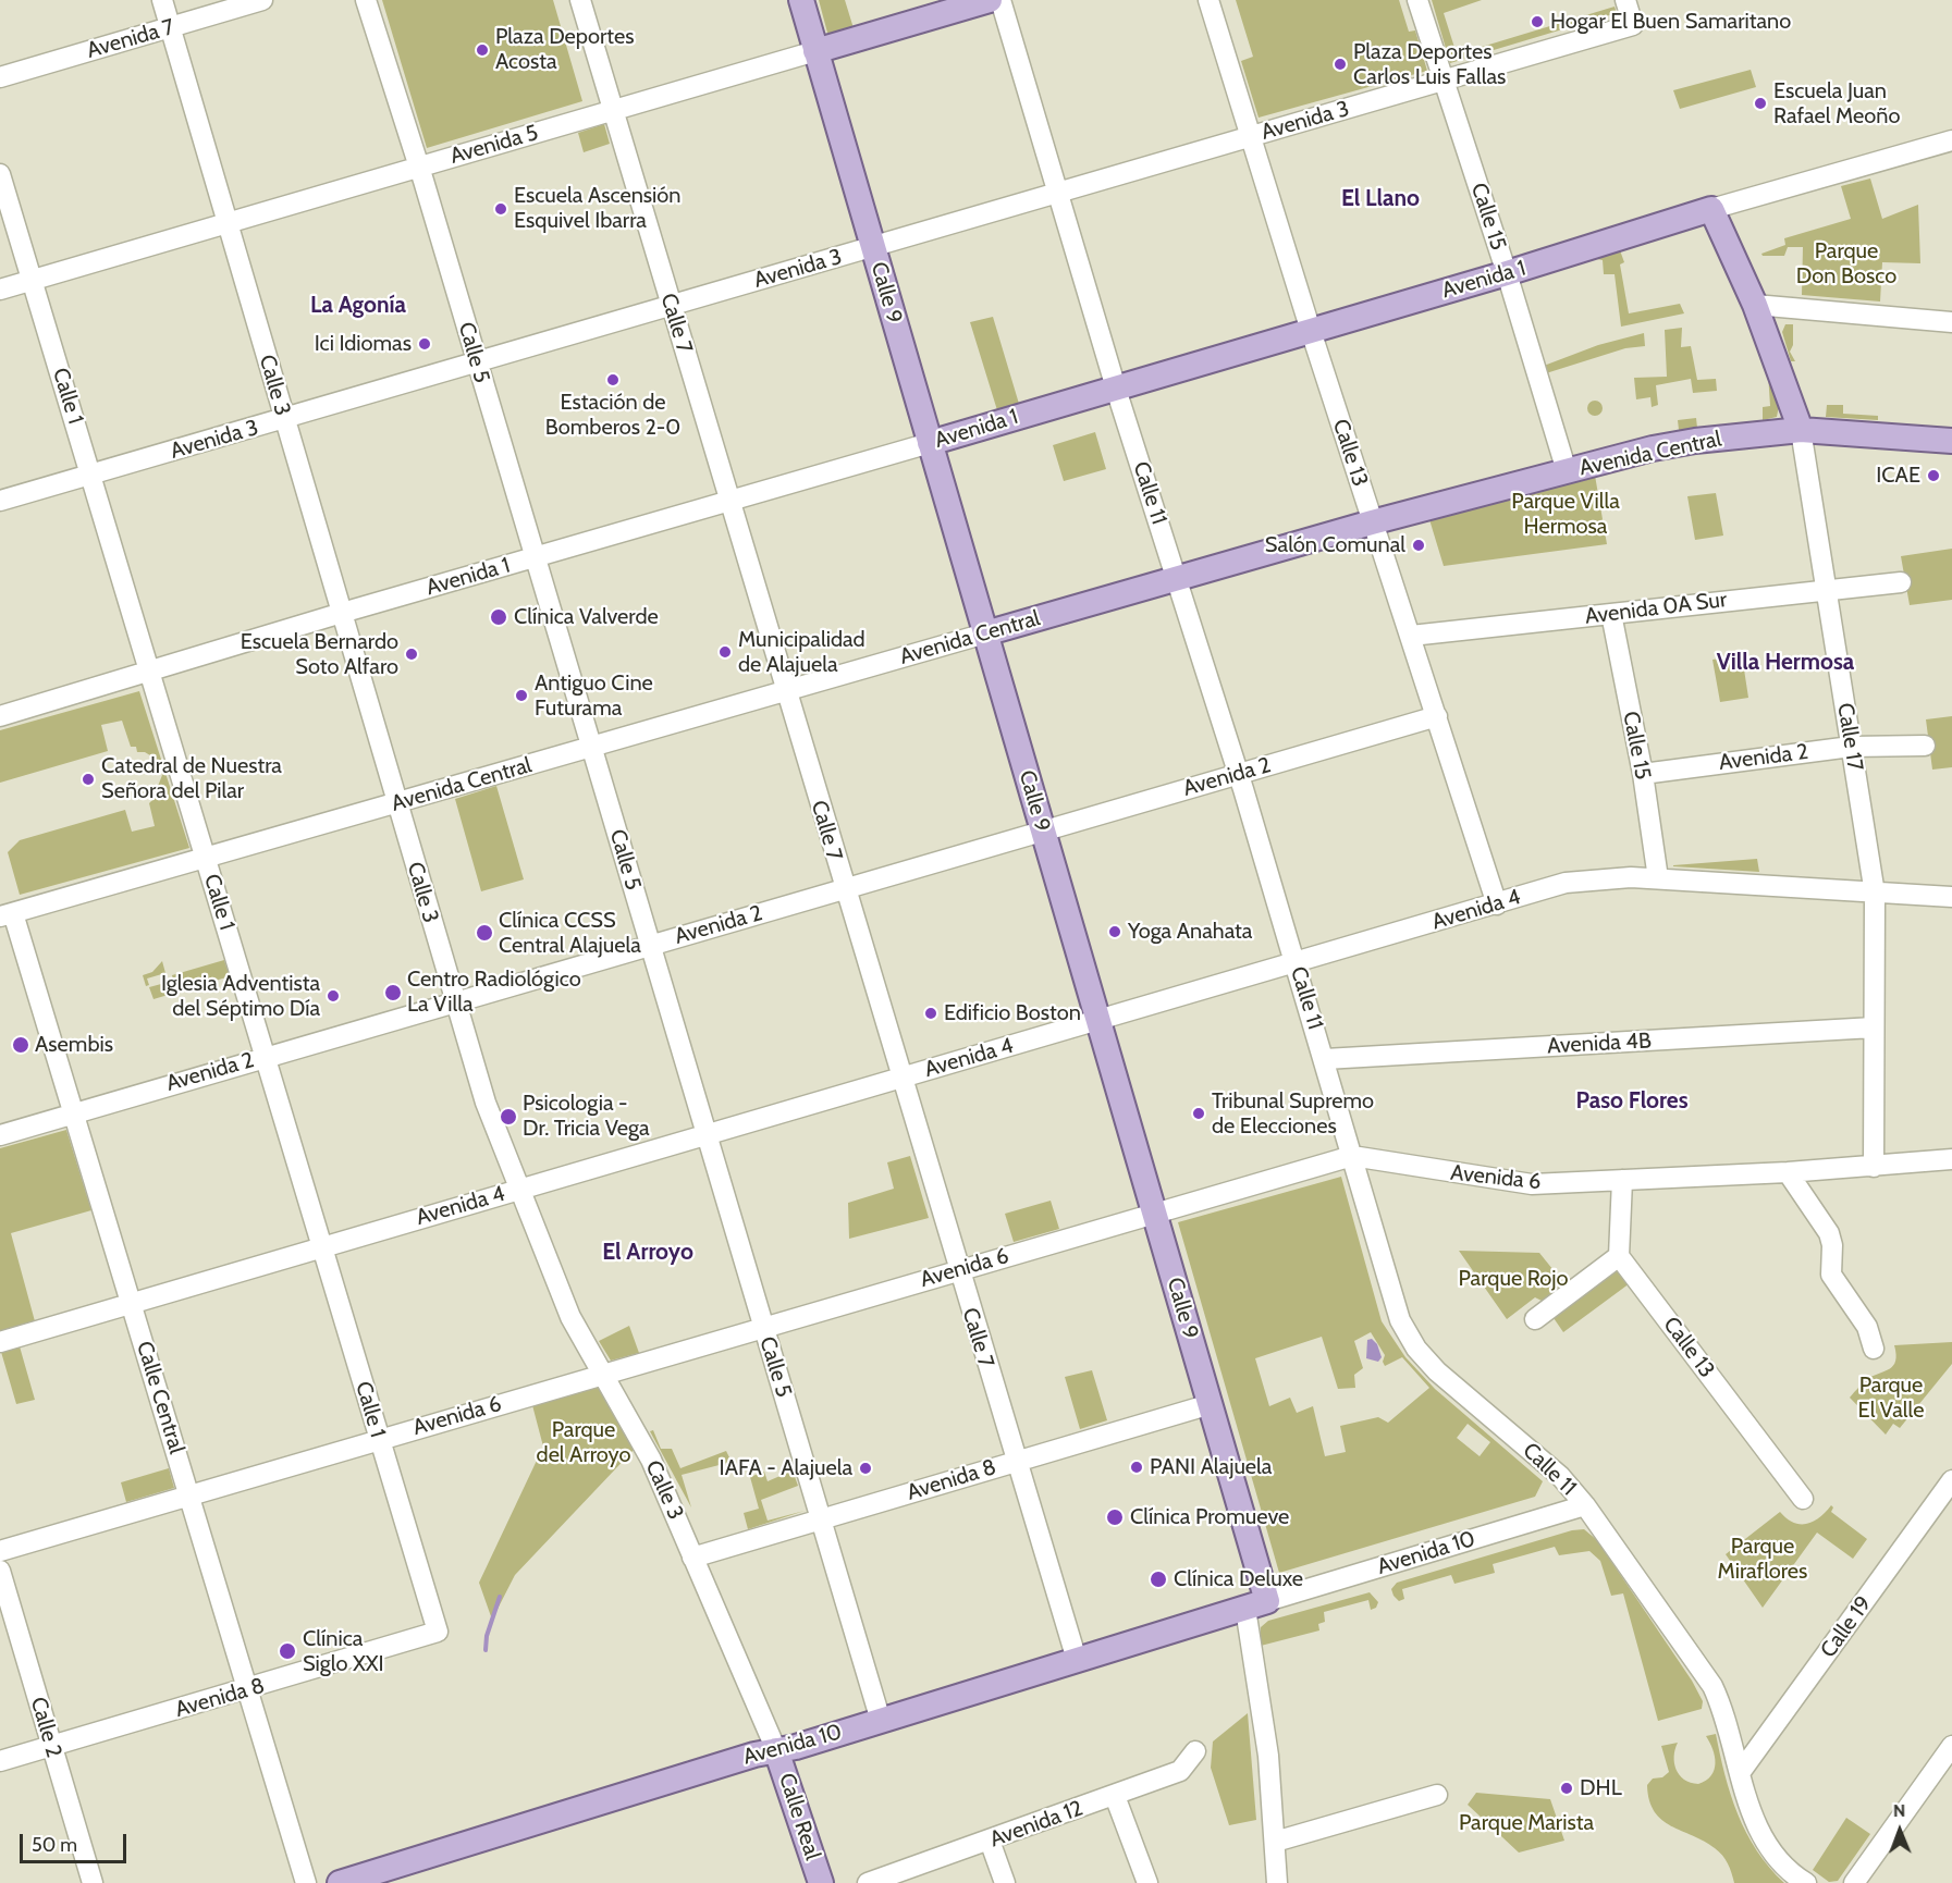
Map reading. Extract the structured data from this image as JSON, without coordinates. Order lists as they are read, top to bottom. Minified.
{"streets":{"main road":["Avenida 5","Avenida 1","Calle 9","Avenida Central","Calle 17","Avenida 10","Calle Real"],"street":["Avenida 7","Avenida 3","Calle 15","Calle 7","Calle 5","Calle 3","Calle 1","Calle 13","Calle 11","Avenida 0A Sur","Avenida 2","Avenida 4","Avenida 4B","Avenida 6","Calle Central","Avenida 8","Calle 19","Calle 2","Avenida 12"]},"crossings":[["Avenida 7","Calle 3"],["Avenida 3","Calle 15"],["Avenida 3","Calle 9"],["Avenida 3","Calle 7"],["Avenida 3","Calle 5"],["Avenida 3","Calle 3"],["Avenida 3","Calle 1"],["Avenida 3","Calle 13"],["Avenida 3","Calle 11"],["Avenida 5","Calle 9"],["Avenida 5","Calle 7"],["Avenida 5","Calle 5"],["Avenida 5","Calle 3"],["Avenida 5","Calle 1"],["Calle 15","Avenida 1"],["Calle 15","Avenida Central"],["Calle 15","Avenida 0A Sur"],["Calle 15","Avenida 2"],["Calle 15","Avenida 4"],["Avenida 1","Calle 9"],["Avenida 1","Calle 7"],["Avenida 1","Calle 5"],["Avenida 1","Calle 3"],["Avenida 1","Calle 1"],["Avenida 1","Calle 13"],["Avenida 1","Calle 11"],["Avenida 1","Calle 17"],["Calle 9","Avenida Central"],["Calle 9","Avenida 2"],["Calle 9","Avenida 4"],["Calle 9","Avenida 6"],["Calle 9","Avenida 8"],["Calle 9","Avenida 10"],["Calle 7","Avenida Central"],["Calle 7","Avenida 2"],["Calle 7","Avenida 4"],["Calle 7","Avenida 6"],["Calle 7","Avenida 8"],["Calle 7","Avenida 10"],["Calle 5","Avenida Central"],["Calle 5","Avenida 2"],["Calle 5","Avenida 4"],["Calle 5","Avenida 6"],["Calle 5","Avenida 8"],["Calle 5","Avenida 10"],["Calle 3","Avenida Central"],["Calle 3","Avenida 2"],["Calle 3","Avenida 4"],["Calle 3","Avenida 6"],["Calle 3","Avenida 8"],["Calle 3","Avenida 10"],["Calle 3","Calle Real"],["Calle 1","Avenida Central"],["Calle 1","Avenida 2"],["Calle 1","Avenida 4"],["Calle 1","Avenida 6"],["Calle 1","Avenida 8"],["Calle 13","Avenida Central"],["Calle 13","Avenida 0A Sur"],["Calle 13","Avenida 2"],["Calle 13","Avenida 4"],["Avenida Central","Calle 11"],["Avenida Central","Calle 17"],["Avenida Central","Calle Central"],["Calle 11","Avenida 2"],["Calle 11","Avenida 4"],["Calle 11","Avenida 4B"],["Calle 11","Avenida 6"],["Calle 11","Avenida 10"],["Calle 11","Calle 19"],["Avenida 0A Sur","Calle 17"],["Calle 17","Avenida 2"],["Calle 17","Avenida 4"],["Calle 17","Avenida 4B"],["Calle 17","Avenida 6"],["Avenida 2","Calle Central"],["Avenida 4","Calle Central"],["Avenida 6","Calle Central"],["Calle Central","Avenida 8"],["Avenida 8","Calle 2"],["Avenida 10","Calle Real"]],"districts":["El Llano","La Agonía","Villa Hermosa","Paso Flores","El Arroyo"],"parks":["Parque Don Bosco","Parque Villa Hermosa","Parque Rojo","Parque El Valle","Parque del Arroyo","Parque Miraflores","Parque Marista"],"places":["Hogar El Buen Samaritano","Plaza Deportes Acosta","Plaza Deportes Carlos Luis Fallas","Escuela Juan Rafael Meoño","Escuela Ascensión Esquivel Ibarra","Ici Idiomas","Estación de Bomberos 2-0","ICAE","Salón Comunal","Clínica Valverde","Municipalidad de Alajuela","Escuela Bernardo Soto Alfaro","Antiguo Cine Futurama","Catedral de Nuestra Señora del Pilar","Yoga Anahata","Clínica CCSS Central Alajuela","Centro Radiológico La Villa","Iglesia Adventista del Séptimo Día","Edificio Boston","Asembis","Tribunal Supremo de Elecciones","Psicologia - Dr. Tricia Vega","PANI Alajuela","IAFA - Alajuela","Clínica Promueve","Clínica Deluxe","Clínica Siglo XXI","DHL"],"scale_bar":"50 m","north":"top"}
